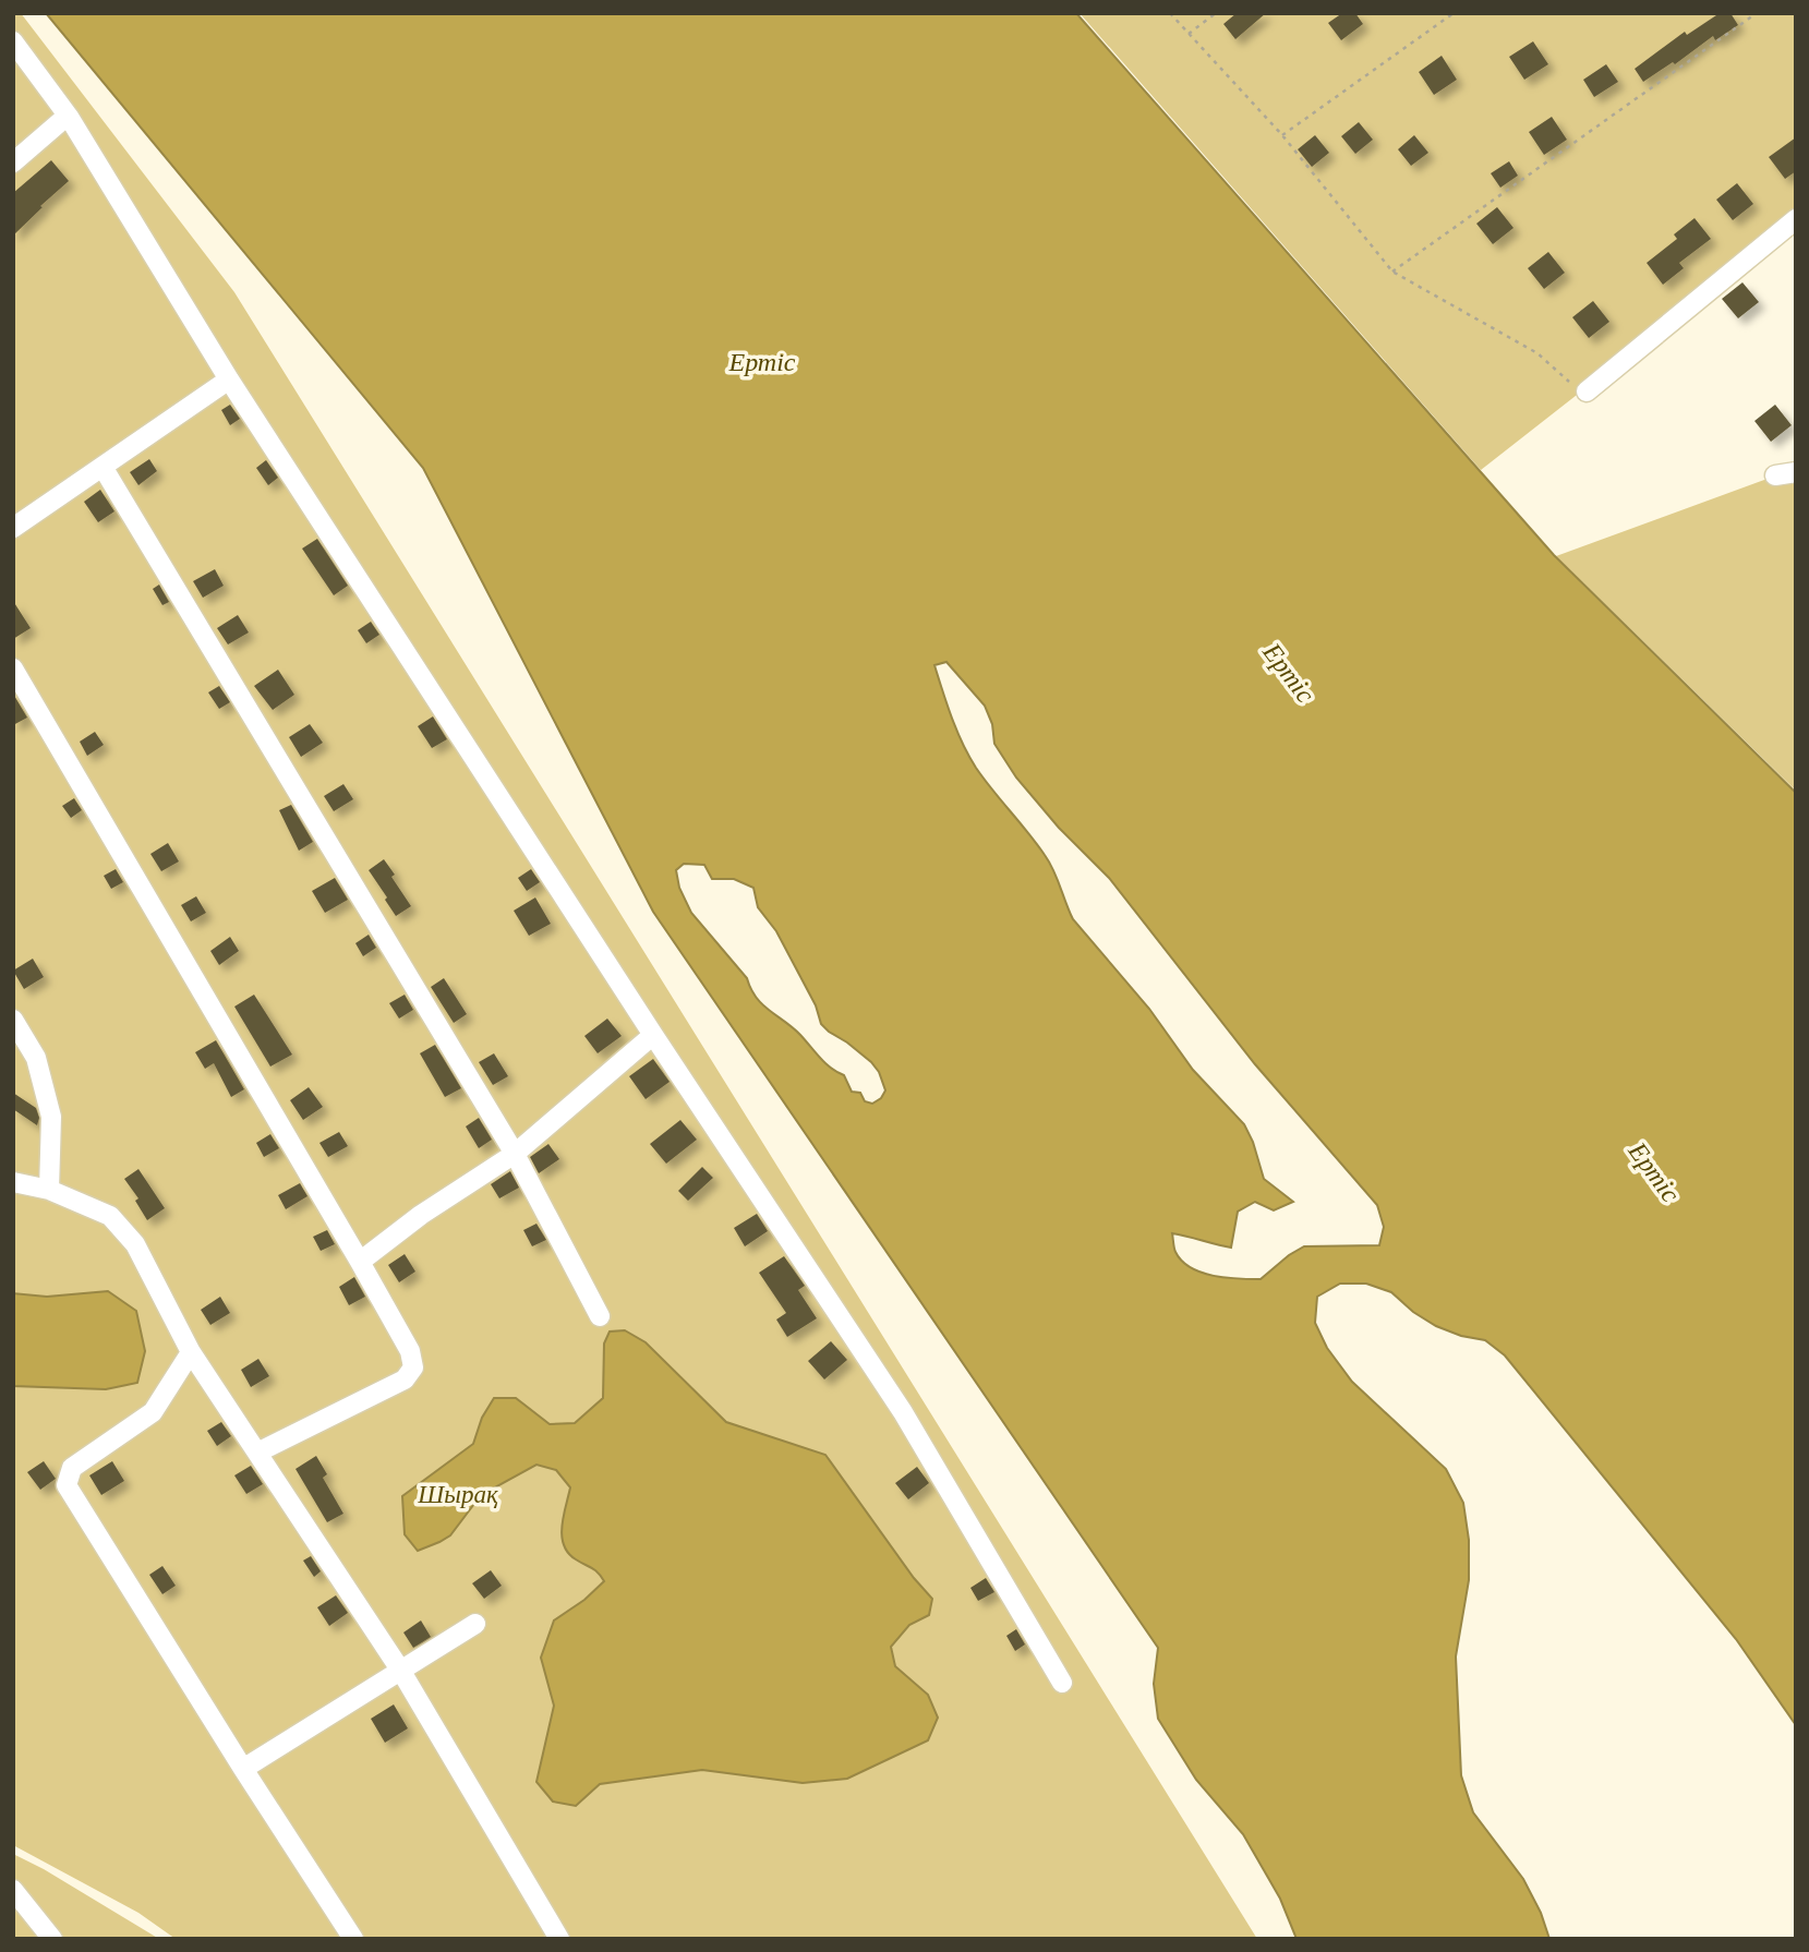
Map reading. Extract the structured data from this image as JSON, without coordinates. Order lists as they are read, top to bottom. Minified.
{"water":["Ертіс"],"parks":["Шырақ"]}
